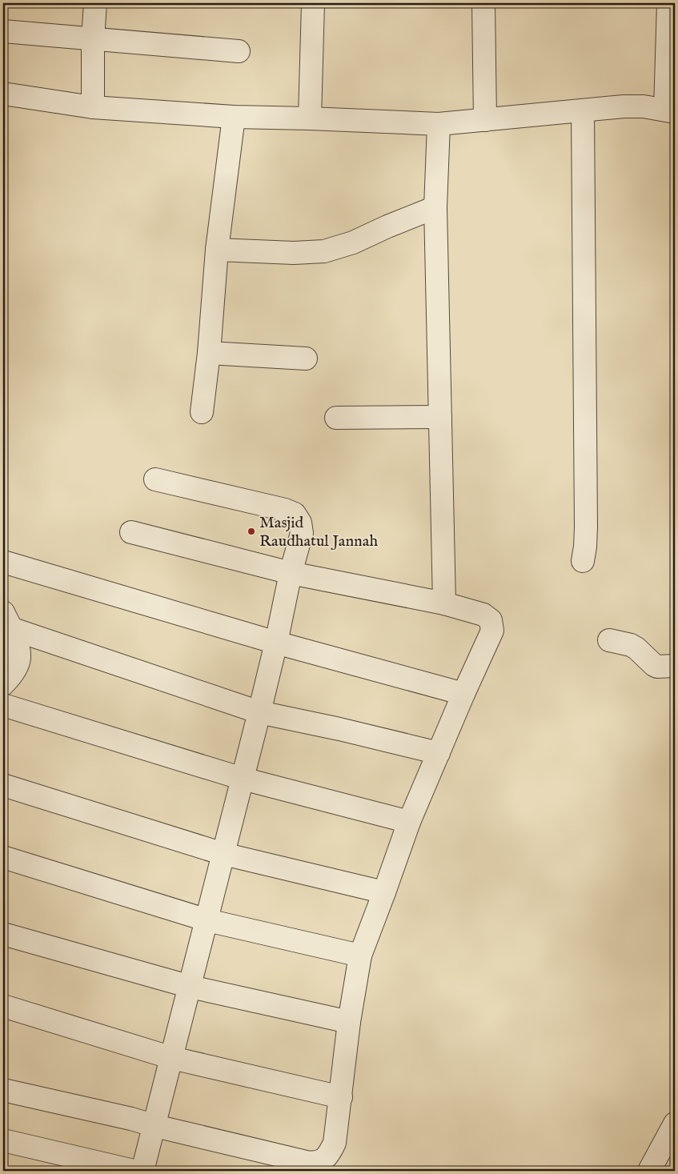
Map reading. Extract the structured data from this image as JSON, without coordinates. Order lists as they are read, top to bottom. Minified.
{"places":["Masjid Raudhatul Jannah"]}
